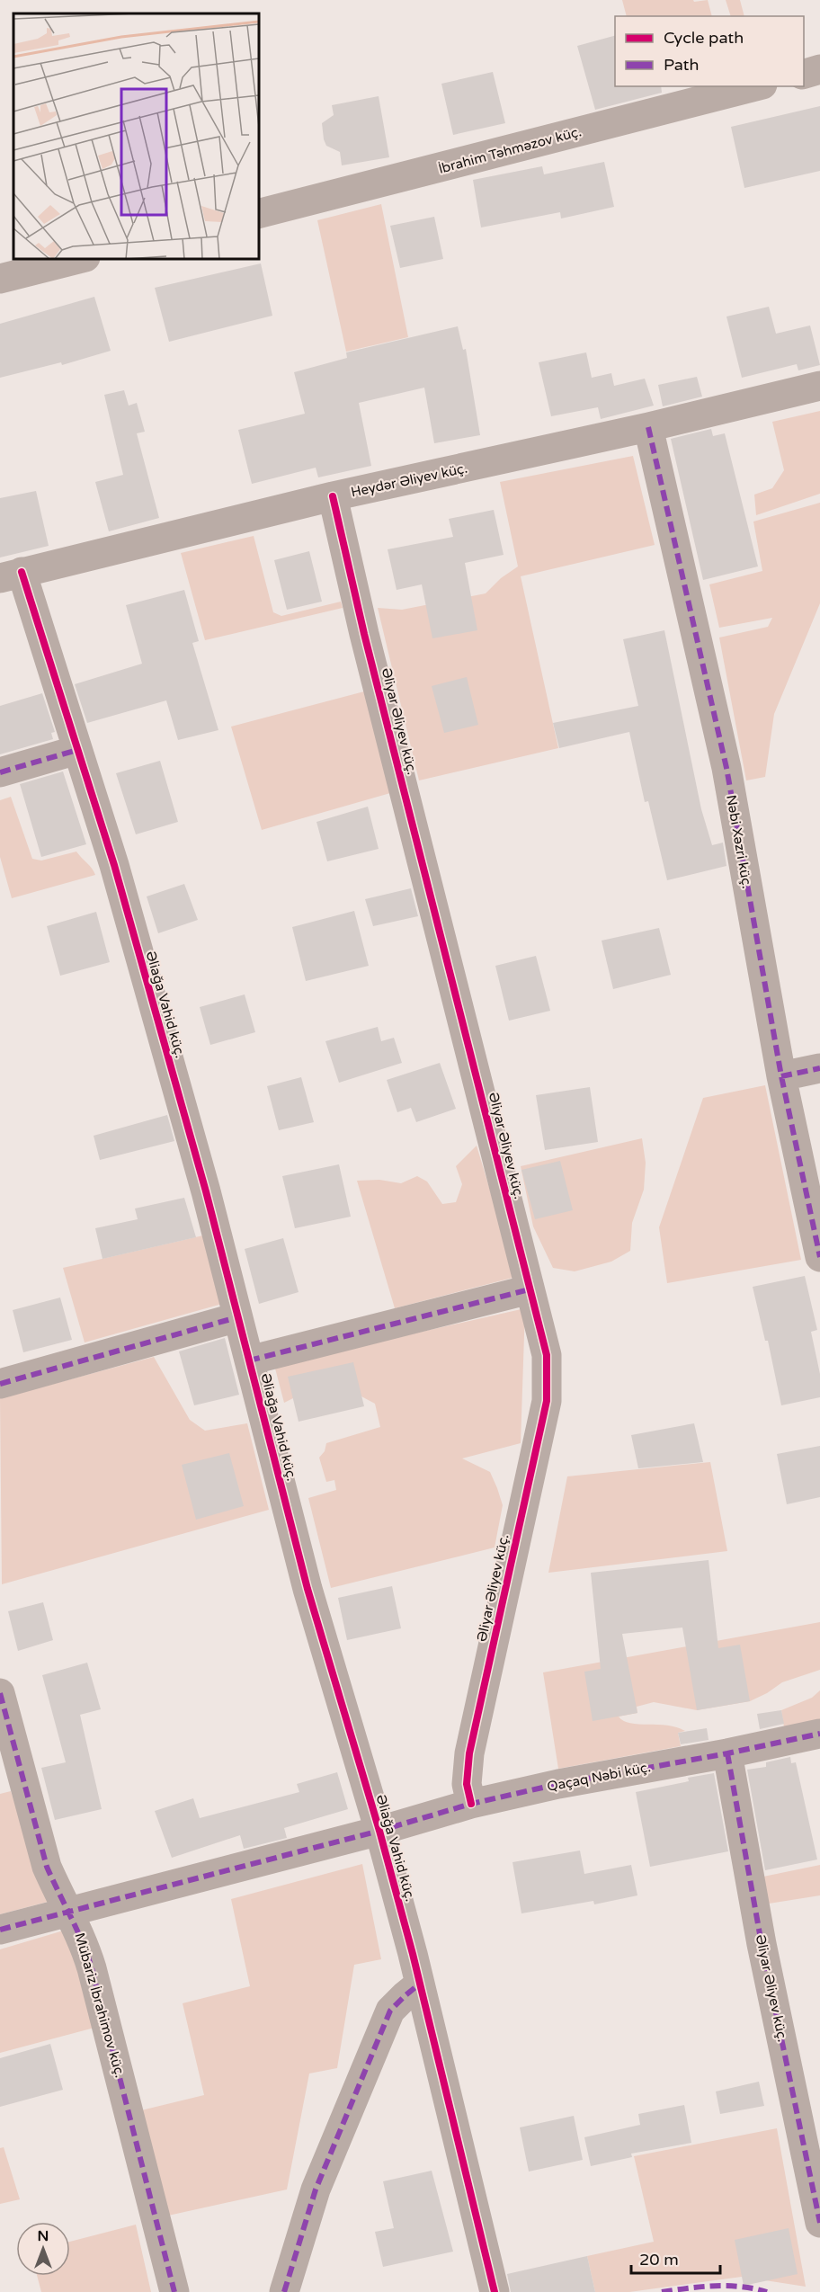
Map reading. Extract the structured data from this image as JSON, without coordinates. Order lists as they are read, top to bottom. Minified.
{"streets":{"street":["İbrahim Təhməzov küç.","Heydər Əliyev küç.","Əliyar Əliyev küç.","Nəbi Xəzri küç.","Əliağa Vahid küç.","Qaçaq Nəbi küç.","Mübariz İbrahimov küç."]},"crossings":[["Heydər Əliyev küç.","Əliyar Əliyev küç."],["Heydər Əliyev küç.","Nəbi Xəzri küç."],["Heydər Əliyev küç.","Əliağa Vahid küç."],["Əliyar Əliyev küç.","Qaçaq Nəbi küç."],["Əliağa Vahid küç.","Qaçaq Nəbi küç."],["Qaçaq Nəbi küç.","Mübariz İbrahimov küç."]],"legend":["Cycle path","Path"],"scale_bar":"20 m","north":"top"}
